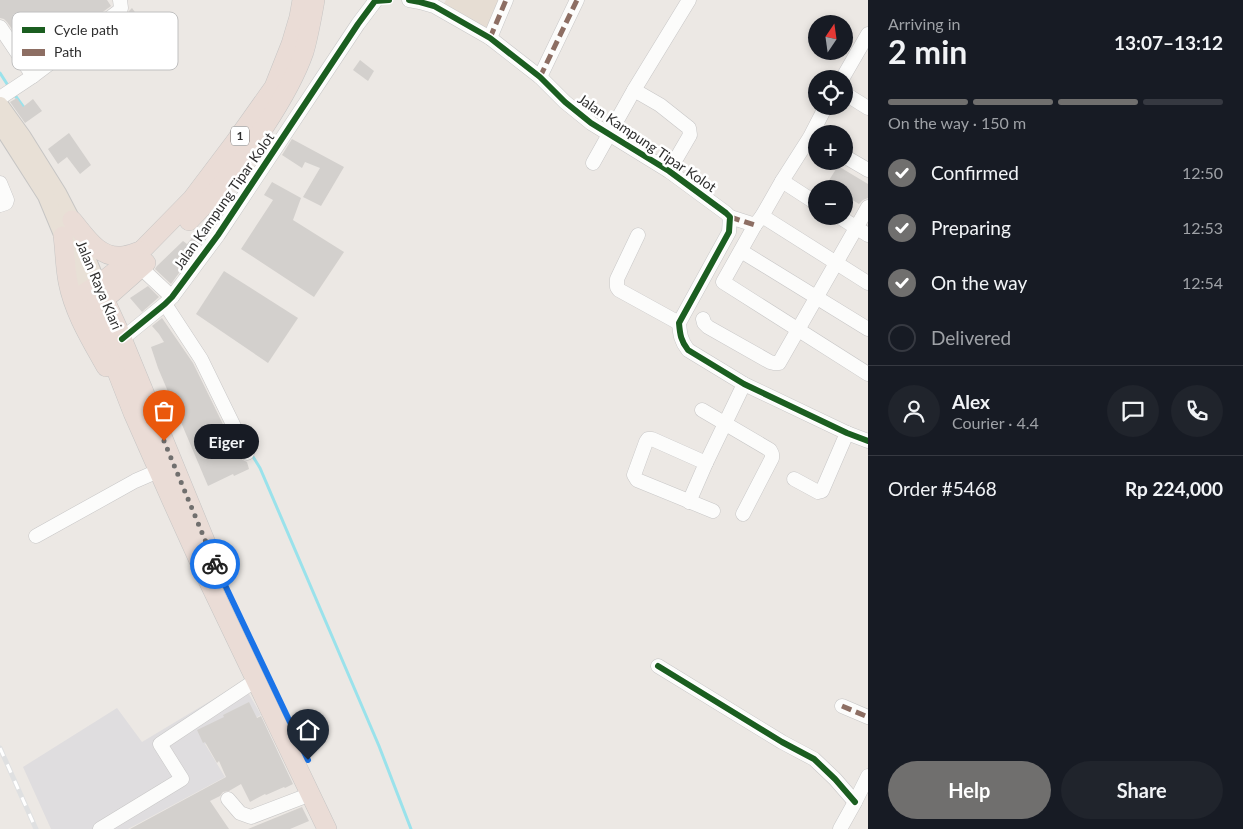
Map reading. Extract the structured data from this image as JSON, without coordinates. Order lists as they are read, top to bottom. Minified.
{"streets":{"highway":["1","Jalan Raya Klari"],"street":["Jalan Kampung Tipar Kolot"]},"crossings":[["1","Jalan Raya Klari"],["Jalan Kampung Tipar Kolot","Jalan Raya Klari"]],"places":["Eiger"],"legend":["Cycle path","Path"],"north":"top","page":{"heading":["2 min","Arriving in","13:07–13:12"],"panel":["Alex","Courier · 4.4","Order #5468","Rp 224,000"],"map_buttons":["+","−"],"bar":"On the way · 150 m","list":[["Confirmed","12:50"],["Preparing","12:53"],["On the way","12:54"],"Delivered"],"bubble":"Eiger","buttons":["Help","Share"]}}
